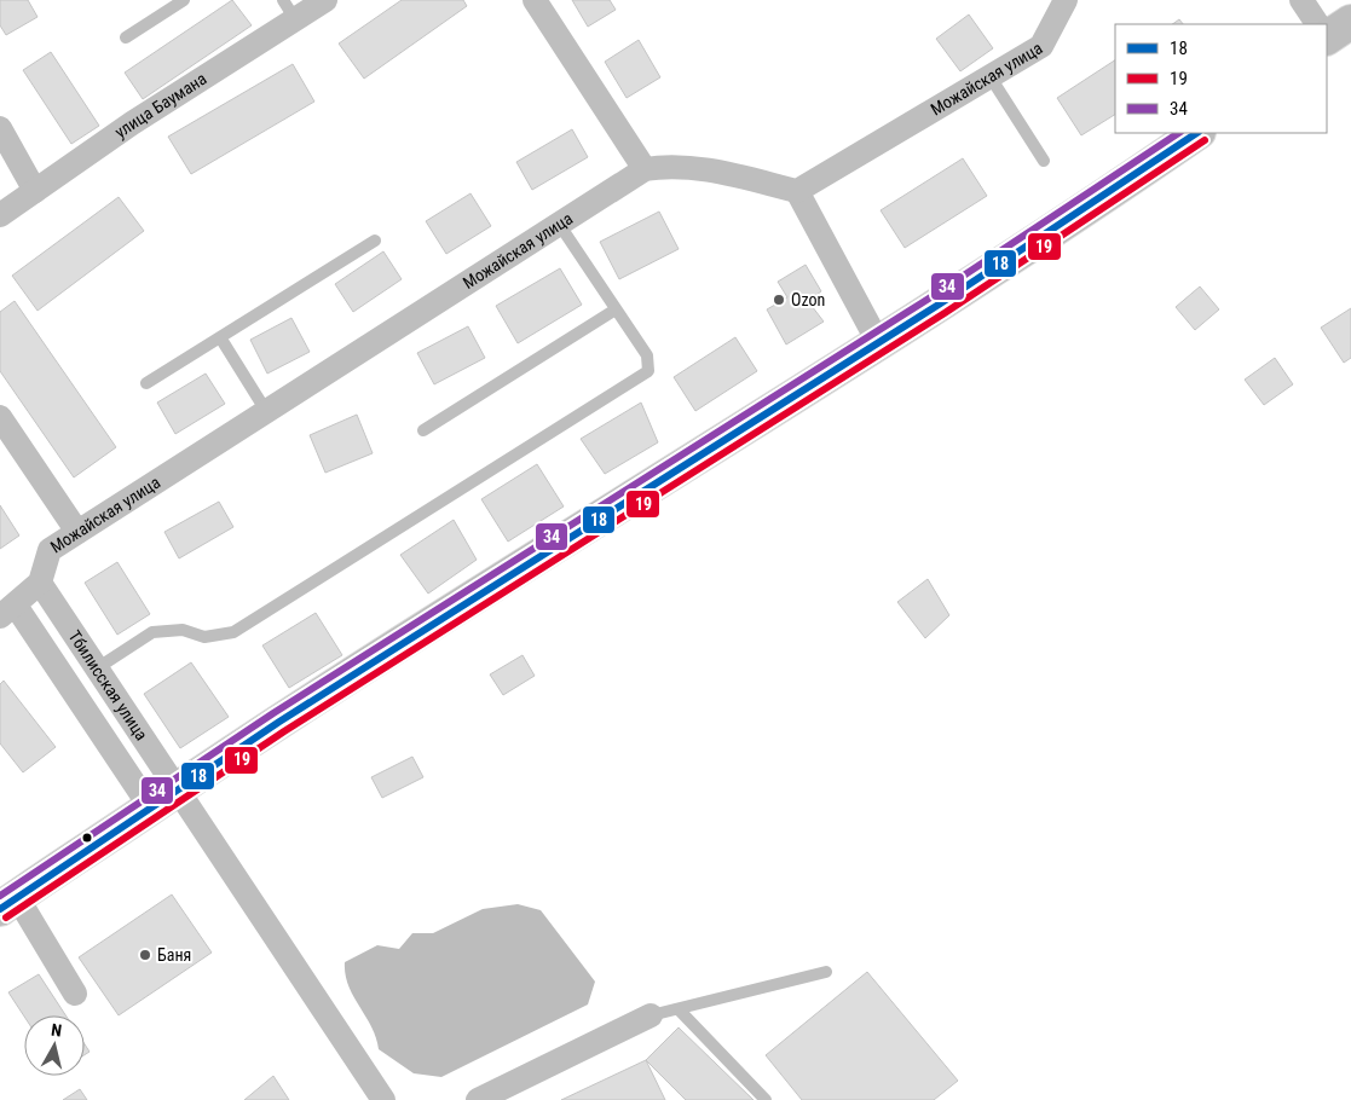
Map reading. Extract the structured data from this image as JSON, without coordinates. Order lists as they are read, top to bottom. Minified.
{"streets":{"street":["Можайская улица","улица Баумана","Тбилисская улица"]},"crossings":[["Можайская улица","Тбилисская улица"]],"places":["Ozon","Баня"],"lines":["transit line 18","transit line 34","transit line 19"],"legend":["18","19","34"],"north":"top"}
